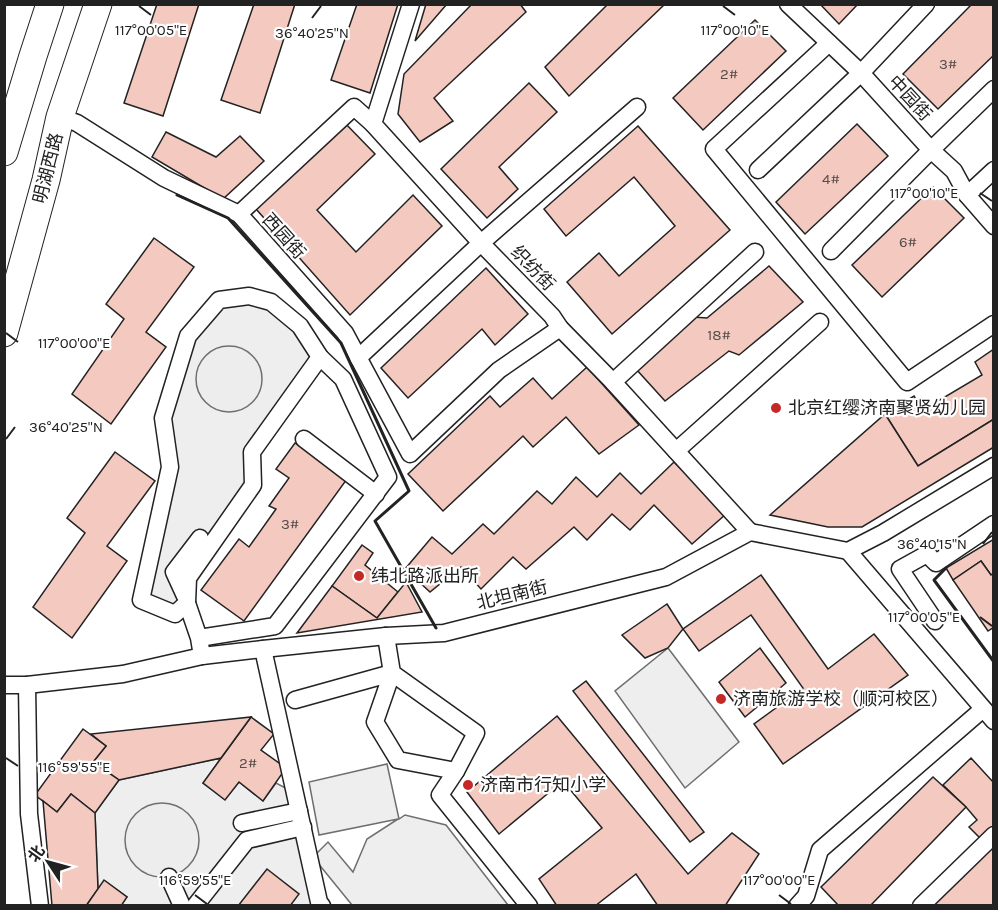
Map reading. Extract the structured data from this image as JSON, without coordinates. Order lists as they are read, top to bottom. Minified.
{"streets":{"main road":["明湖西路"],"street":["中园街","西园街","织纺街","北坦南街"]},"crossings":[["明湖西路","西园街"],["西园街","织纺街"],["织纺街","北坦南街"]],"places":["北京红缨济南聚贤幼儿园","纬北路派出所","济南旅游学校（顺河校区）","济南市行知小学"],"house_numbers":["3#","2#","4#","6#","18#","3#","2#"],"north":"top left","coordinates":["117°00'05\"E","117°00'10\"E","36°40'25\"N","117°00'00\"E","36°40'15\"N","116°59'55\"E"]}
